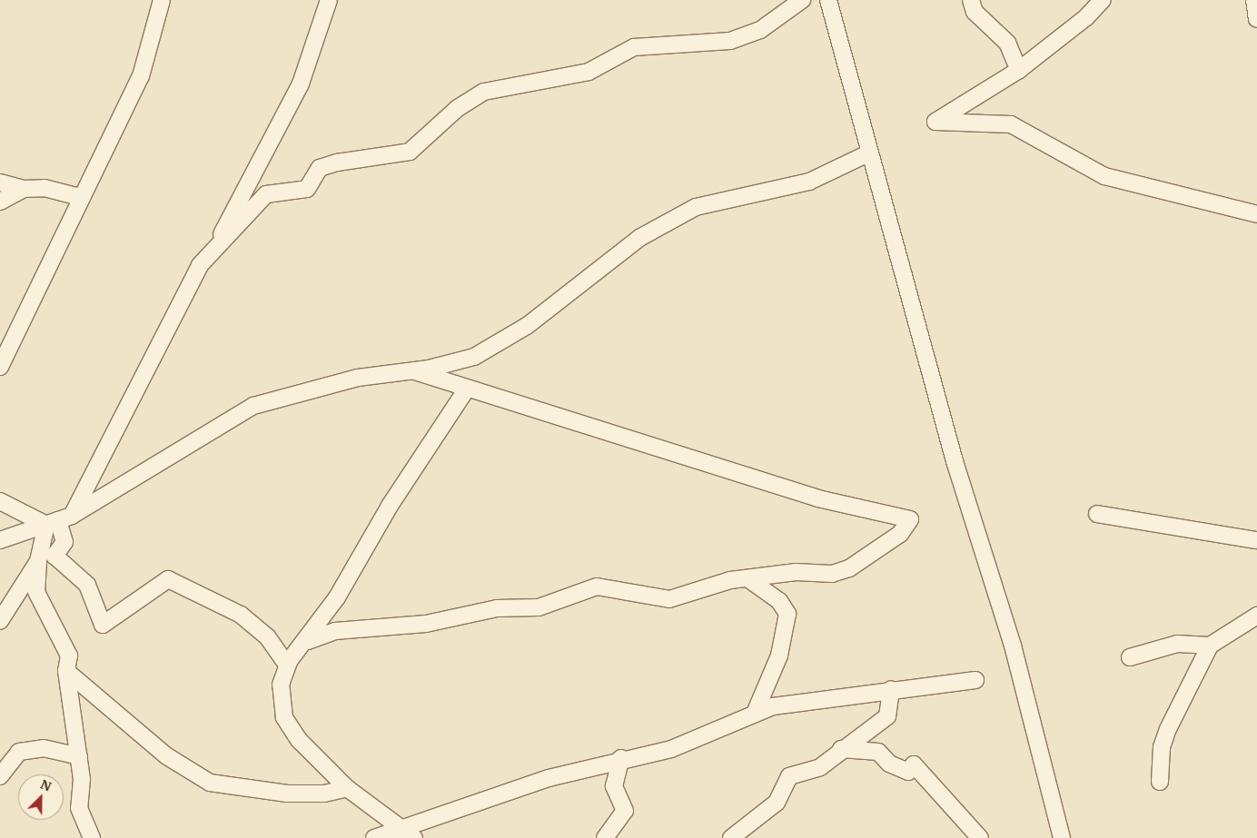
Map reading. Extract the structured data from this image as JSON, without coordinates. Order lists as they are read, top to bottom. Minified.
{"north":"top right"}
